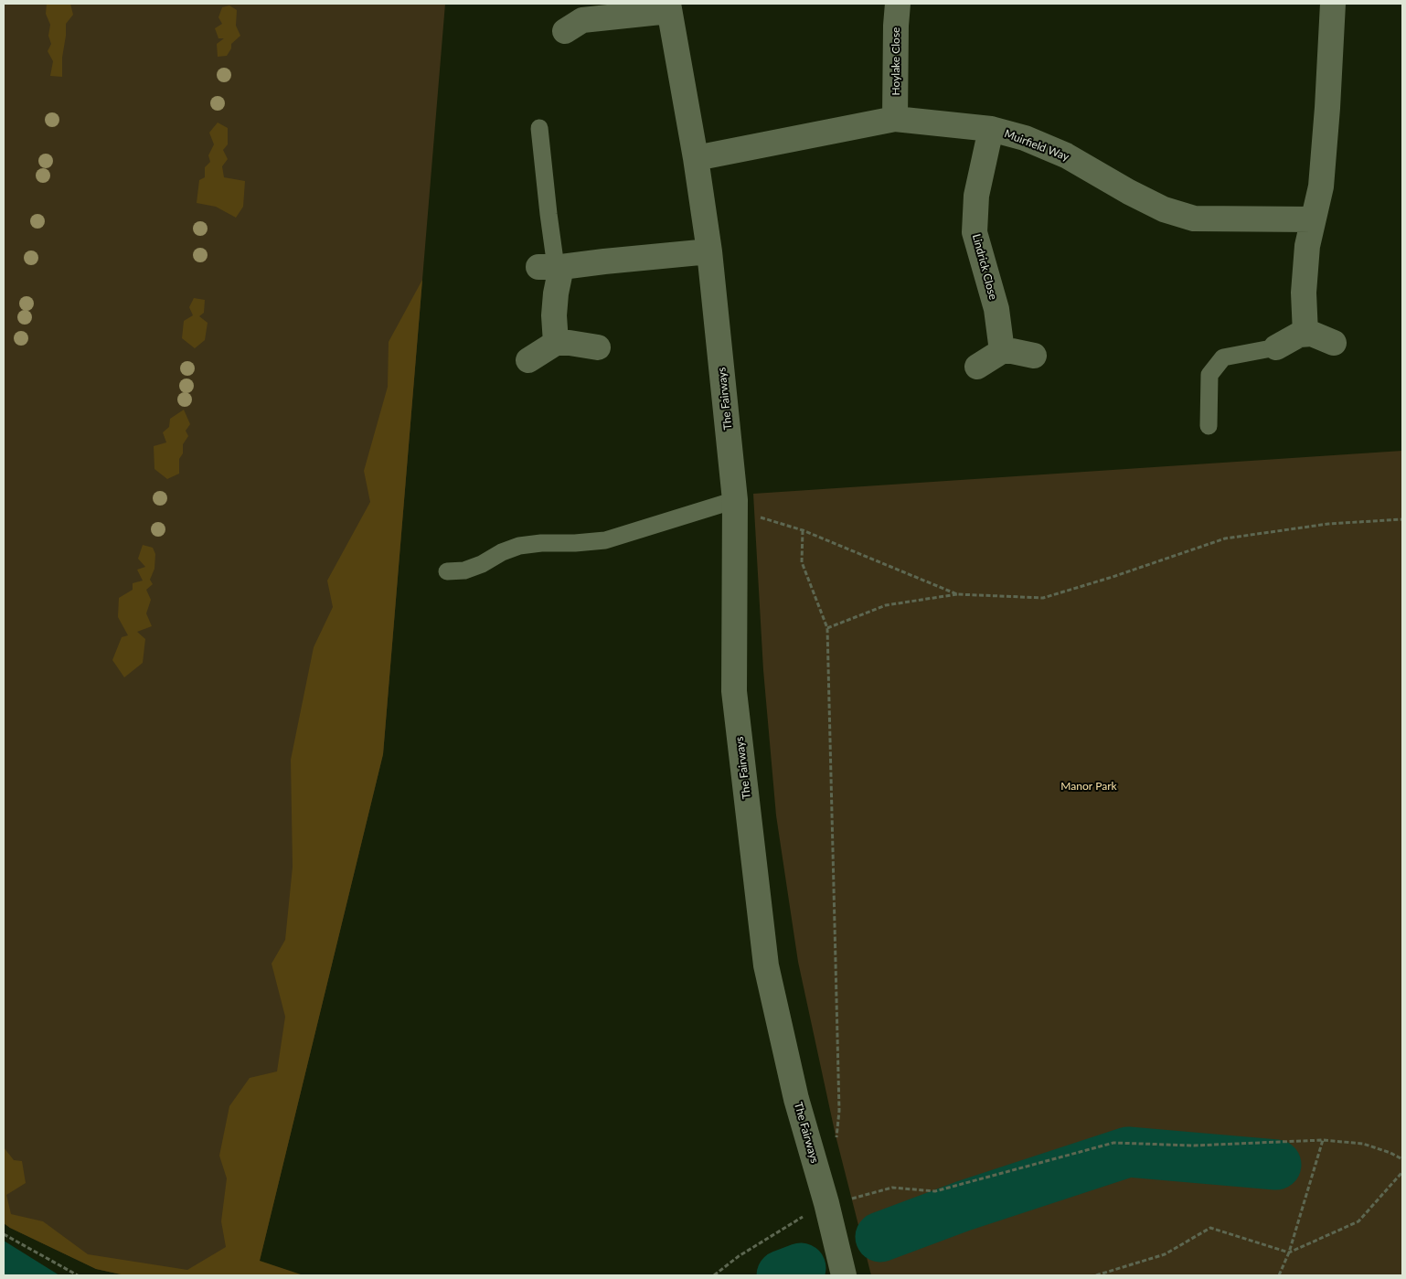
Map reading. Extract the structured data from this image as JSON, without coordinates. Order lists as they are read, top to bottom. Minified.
{"streets":{"street":["Hoylake Close","Muirfield Way","Lindrick Close","The Fairways"]},"crossings":[["Hoylake Close","Muirfield Way"],["Muirfield Way","Lindrick Close"],["Muirfield Way","The Fairways"]],"parks":["Manor Park"]}
